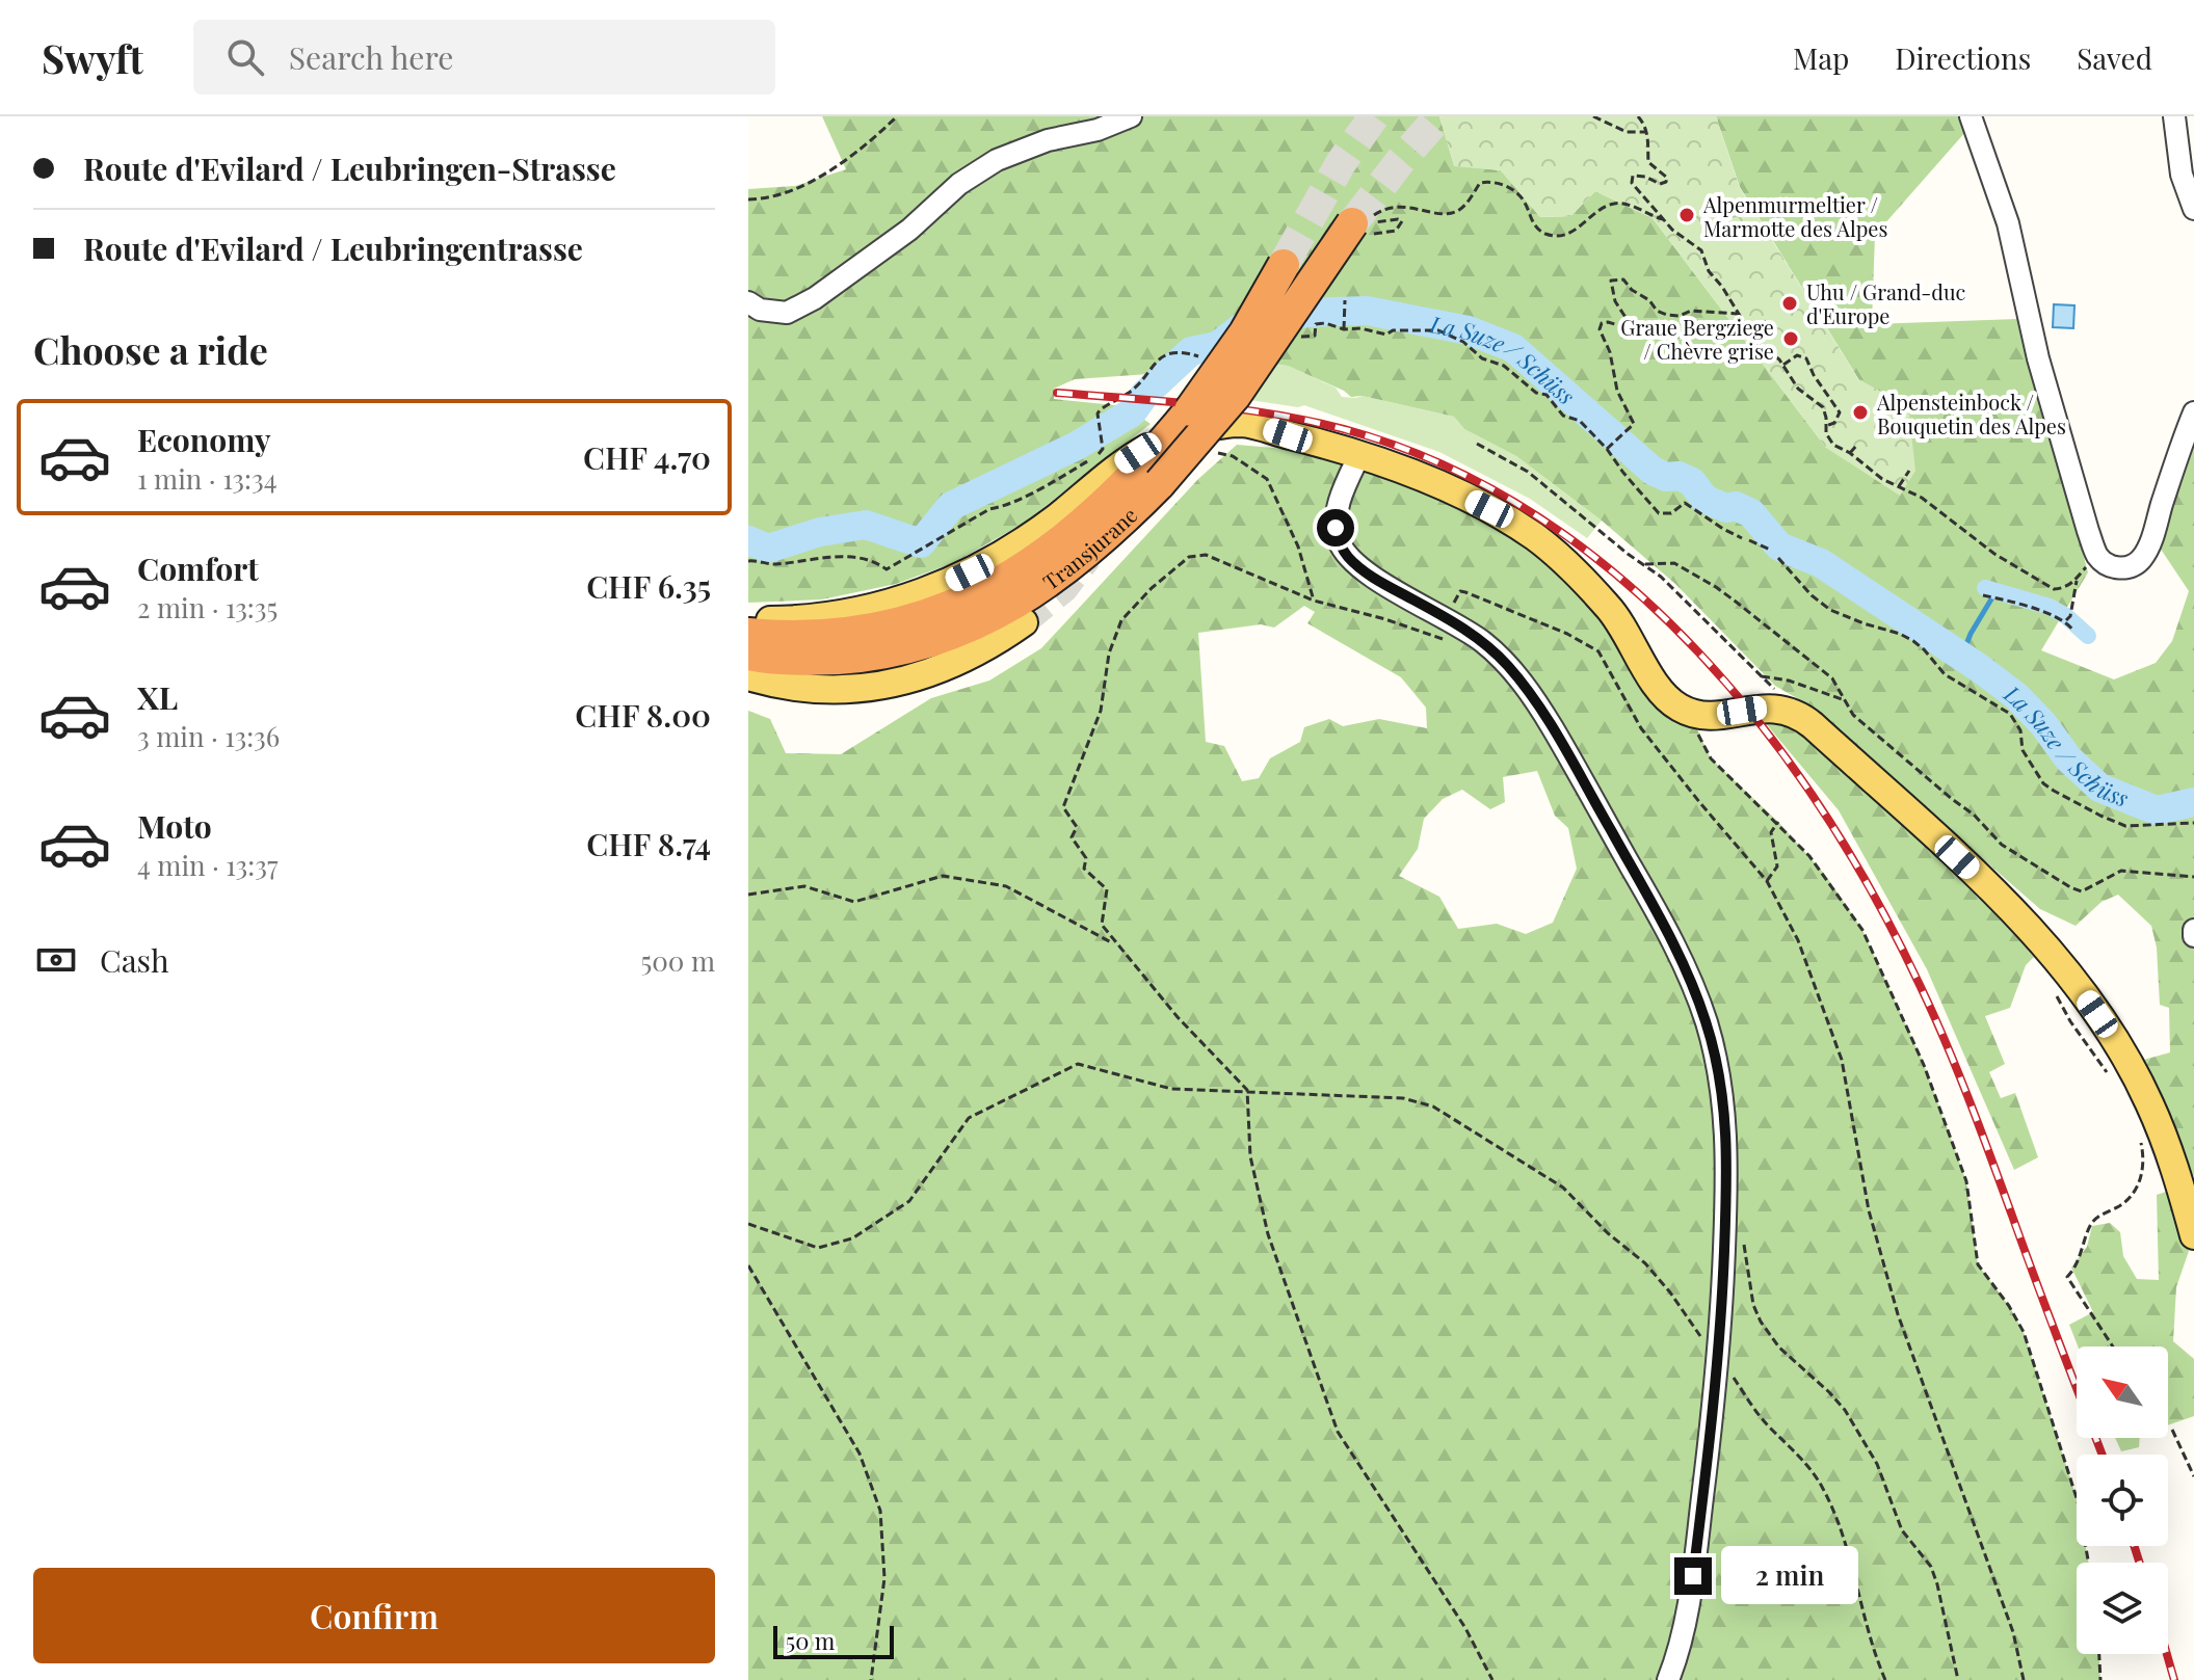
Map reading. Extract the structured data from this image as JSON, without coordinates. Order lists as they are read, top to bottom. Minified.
{"streets":{"highway":["Transjurane"]},"water":["La Suze / Schüss"],"places":["Alpenmurmeltier / Marmotte des Alpes","Uhu / Grand-duc d'Europe","Graue Bergziege / Chèvre grise","Alpensteinbock / Bouquetin des Alpes"],"scale_bar":"50 m","north":"top left","page":{"header":"Swyft","search":"Search here","nav":["Map","Directions","Saved"],"banner":["Route d'Evilard / Leubringen-Strasse","Route d'Evilard / Leubringentrasse"],"heading":"Choose a ride","list":[{"name":"Economy","note":"1 min · 13:34","value":"CHF 4.70"},{"name":"Comfort","note":"2 min · 13:35","value":"CHF 6.35"},{"name":"XL","note":"3 min · 13:36","value":"CHF 8.00"},{"name":"Moto","note":"4 min · 13:37","value":"CHF 8.74"}],"pay":["Cash","500 m"],"bubble":"2 min","buttons":"Confirm","scale":"50 m"}}
